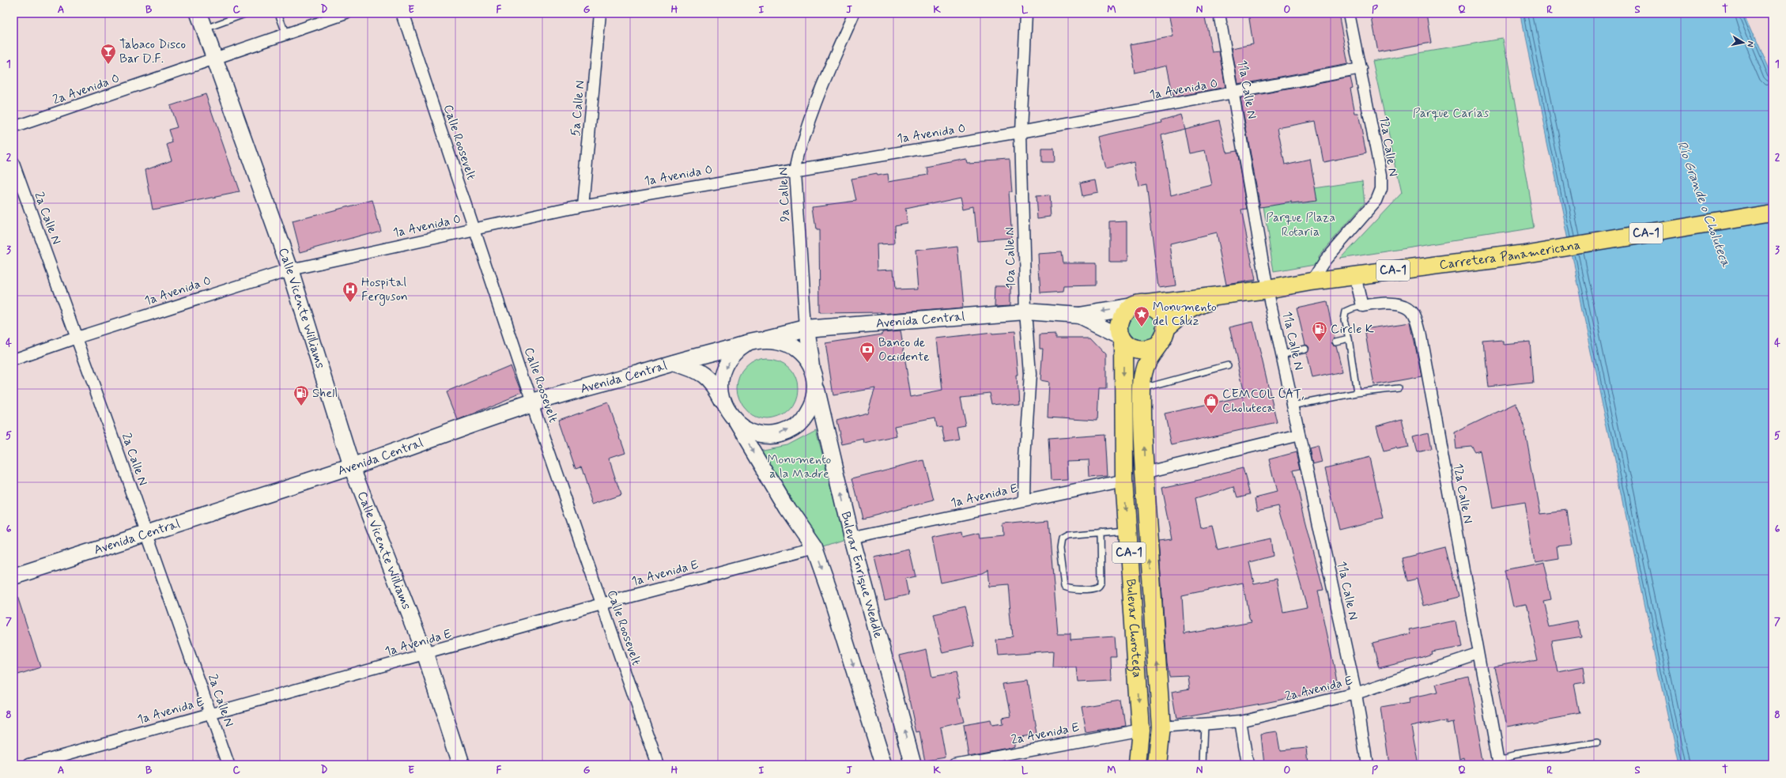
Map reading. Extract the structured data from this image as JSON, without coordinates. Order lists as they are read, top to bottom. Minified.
{"streets":{"highway":["CA-1","Carretera Panamericana","Bulevar Chorotega"],"main road":["Calle Vicente Williams","Avenida Central","Bulevar Enrique Weddle"],"street":["2a Avenida O","1a Avenida O","11a Calle N","5a Calle N","Calle Roosevelt","12a Calle N","9a Calle N","2a Calle N","10a Calle N","1a Avenida E","2a Avenida E"]},"crossings":[["2a Avenida O","Calle Vicente Williams"],["1a Avenida O","11a Calle N"],["1a Avenida O","5a Calle N"],["1a Avenida O","Calle Roosevelt"],["1a Avenida O","12a Calle N"],["1a Avenida O","9a Calle N"],["1a Avenida O","2a Calle N"],["1a Avenida O","10a Calle N"],["1a Avenida O","Calle Vicente Williams"],["11a Calle N","Carretera Panamericana"],["11a Calle N","2a Avenida E"],["Calle Roosevelt","Avenida Central"],["Calle Roosevelt","1a Avenida E"],["12a Calle N","Carretera Panamericana"],["12a Calle N","2a Avenida E"],["9a Calle N","Avenida Central"],["2a Calle N","Avenida Central"],["2a Calle N","1a Avenida E"],["CA-1","Carretera Panamericana"],["CA-1","Avenida Central"],["CA-1","Bulevar Chorotega"],["Carretera Panamericana","Avenida Central"],["Carretera Panamericana","Bulevar Chorotega"],["10a Calle N","Avenida Central"],["10a Calle N","1a Avenida E"],["Calle Vicente Williams","Avenida Central"],["Calle Vicente Williams","1a Avenida E"],["Avenida Central","Bulevar Enrique Weddle"],["Avenida Central","Bulevar Chorotega"],["1a Avenida E","Bulevar Enrique Weddle"],["1a Avenida E","Bulevar Chorotega"],["Bulevar Chorotega","2a Avenida E"]],"water":["Río Grande o Choluteca"],"parks":["Parque Carías","Parque Plaza Rotaria","Monumento a la Madre"],"places":{"bar":["Tabaco Disco Bar D.F."],"hospital":["Hospital Ferguson"],"place":["Monumento del Cáliz"],"fuel station":["Circle K","Shell"],"bank":["Banco de Occidente"],"shop":["CEMCOL CAT, Choluteca"]},"north":"right","grid":{"columns":["A","B","C","D","E","F","G","H","I","J","K","L","M","N","O","P","Q","R","S","T"],"rows":["1","2","3","4","5","6","7","8"]}}
